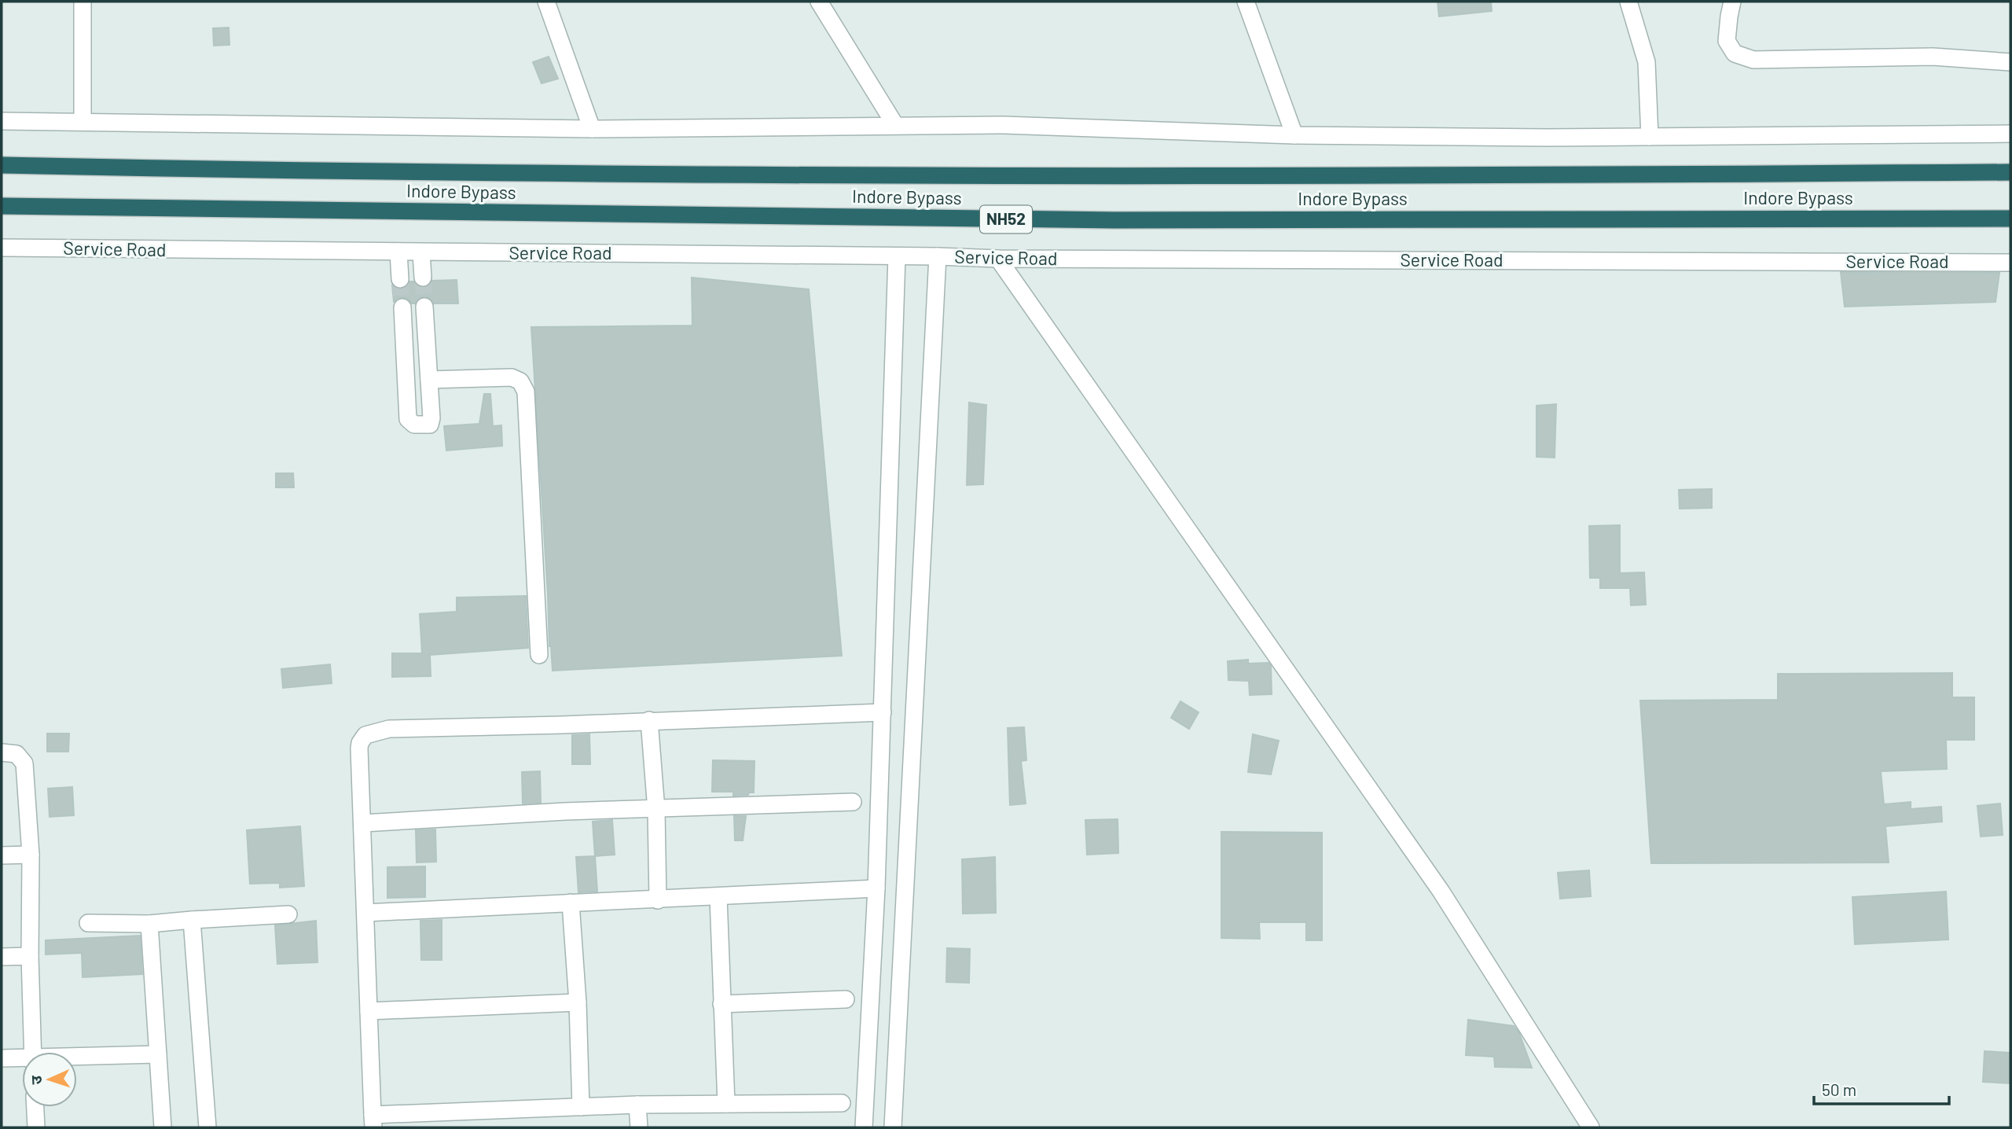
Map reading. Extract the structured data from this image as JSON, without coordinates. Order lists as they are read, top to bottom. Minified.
{"streets":{"highway":["Indore Bypass","NH52"],"street":["Service Road"]},"scale_bar":"50 m","north":"left"}
